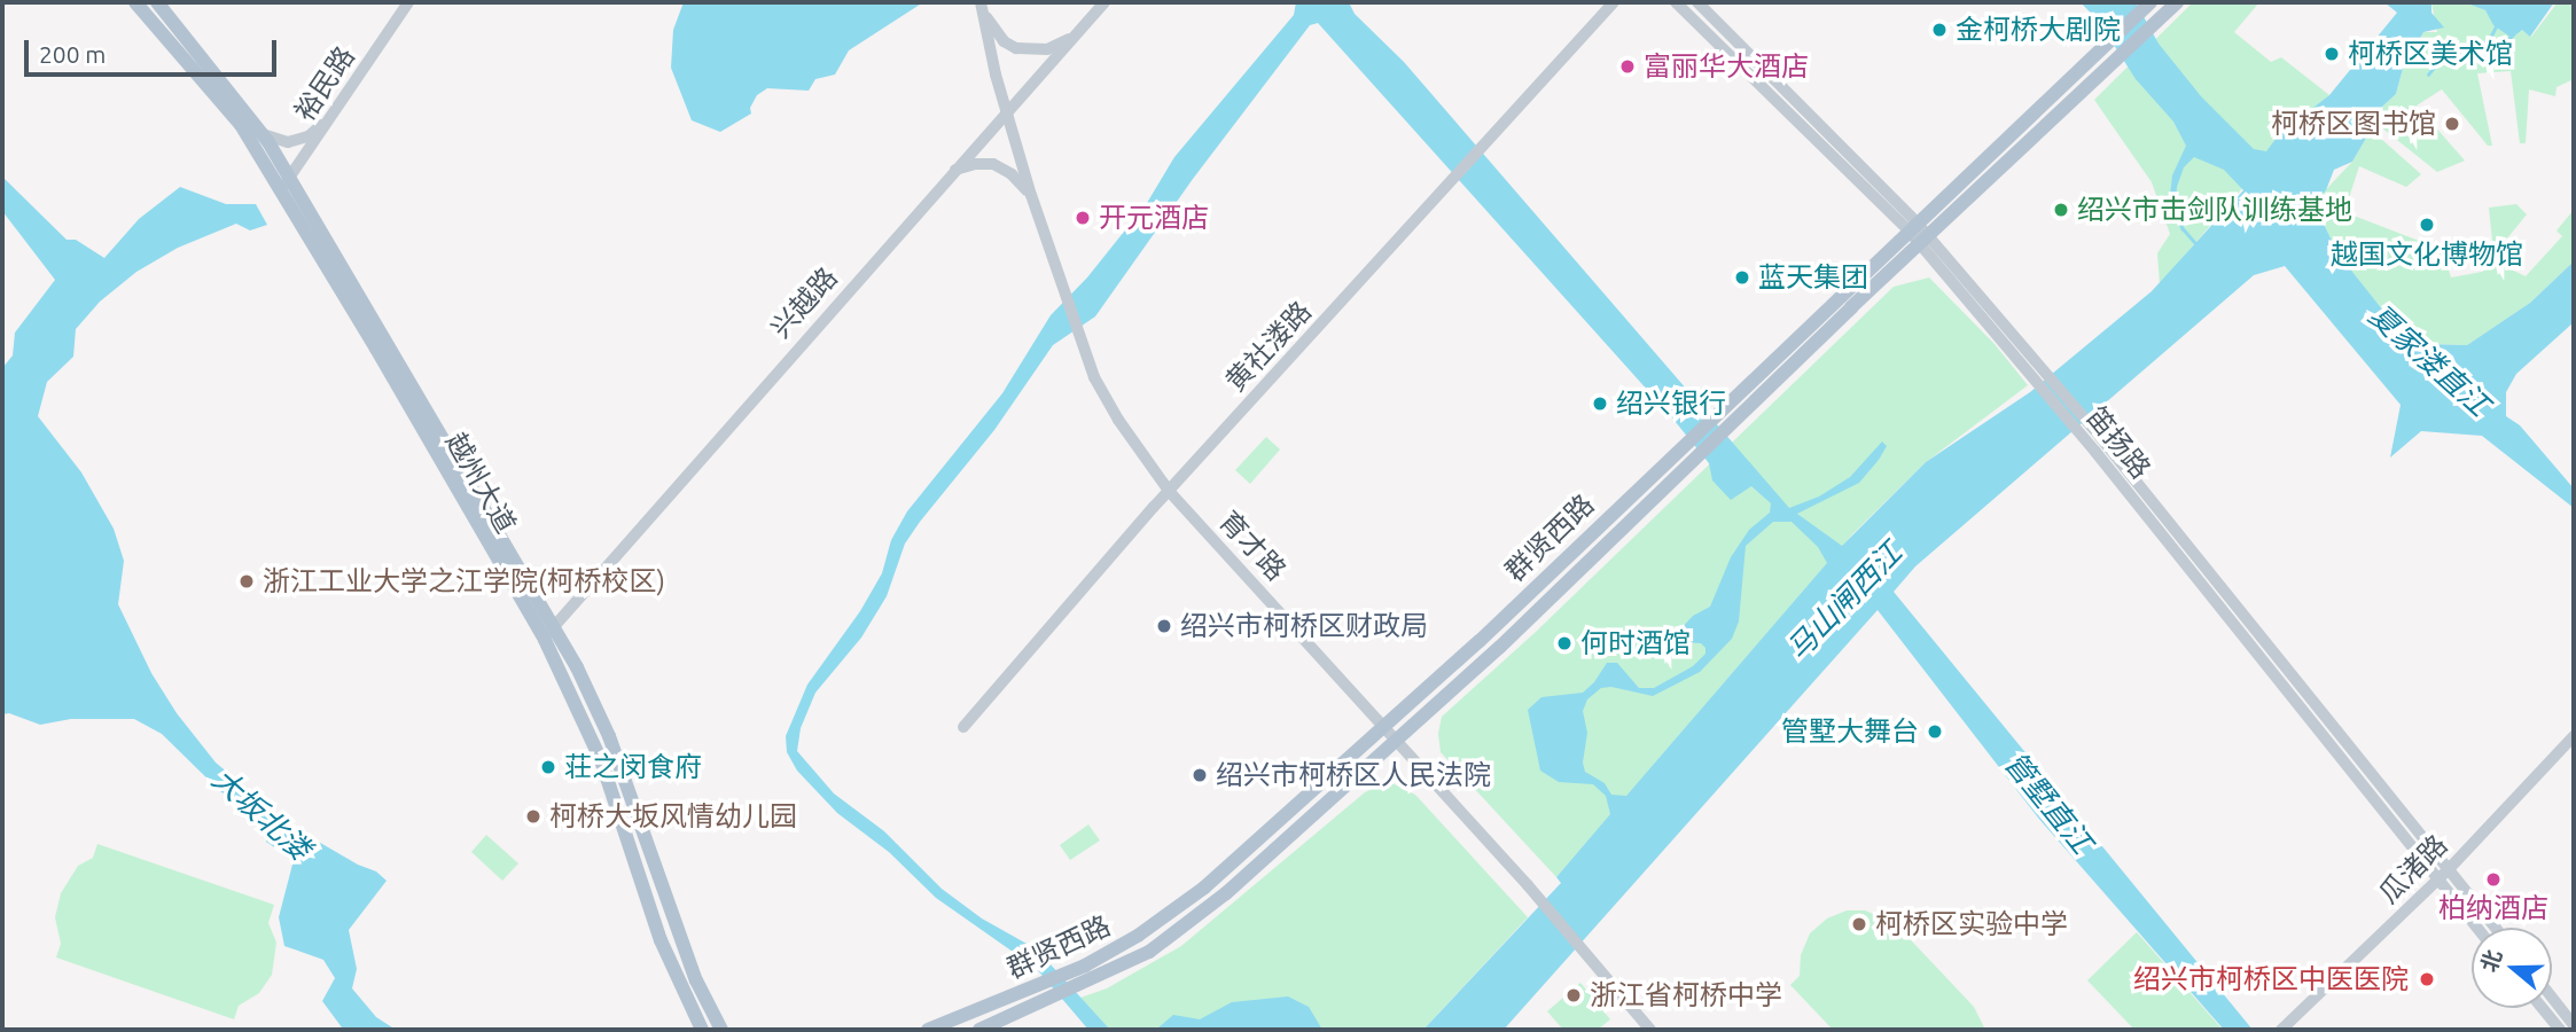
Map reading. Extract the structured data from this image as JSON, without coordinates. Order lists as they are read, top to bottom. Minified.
{"streets":{"main road":["越州大道","群贤西路"],"street":["裕民路","兴越路","黄社溇路","笛扬路","育才路","瓜渚路"]},"crossings":[["裕民路","越州大道"],["兴越路","越州大道"],["兴越路","育才路"],["黄社溇路","育才路"],["笛扬路","群贤西路"],["笛扬路","瓜渚路"],["群贤西路","育才路"]],"water":["夏家溇直江","马山闸西江","管墅直江","大坂北溇"],"places":["金柯桥大剧院","柯桥区美术馆","富丽华大酒店","柯桥区图书馆","绍兴市击剑队训练基地","开元酒店","越国文化博物馆","蓝天集团","绍兴银行","浙江工业大学之江学院(柯桥校区)","绍兴市柯桥区财政局","何时酒馆","管墅大舞台","荘之闵食府","绍兴市柯桥区人民法院","柯桥大坂风情幼儿园","柏纳酒店","柯桥区实验中学","绍兴市柯桥区中医医院","浙江省柯桥中学"],"scale_bar":"200 m","north":"left"}
